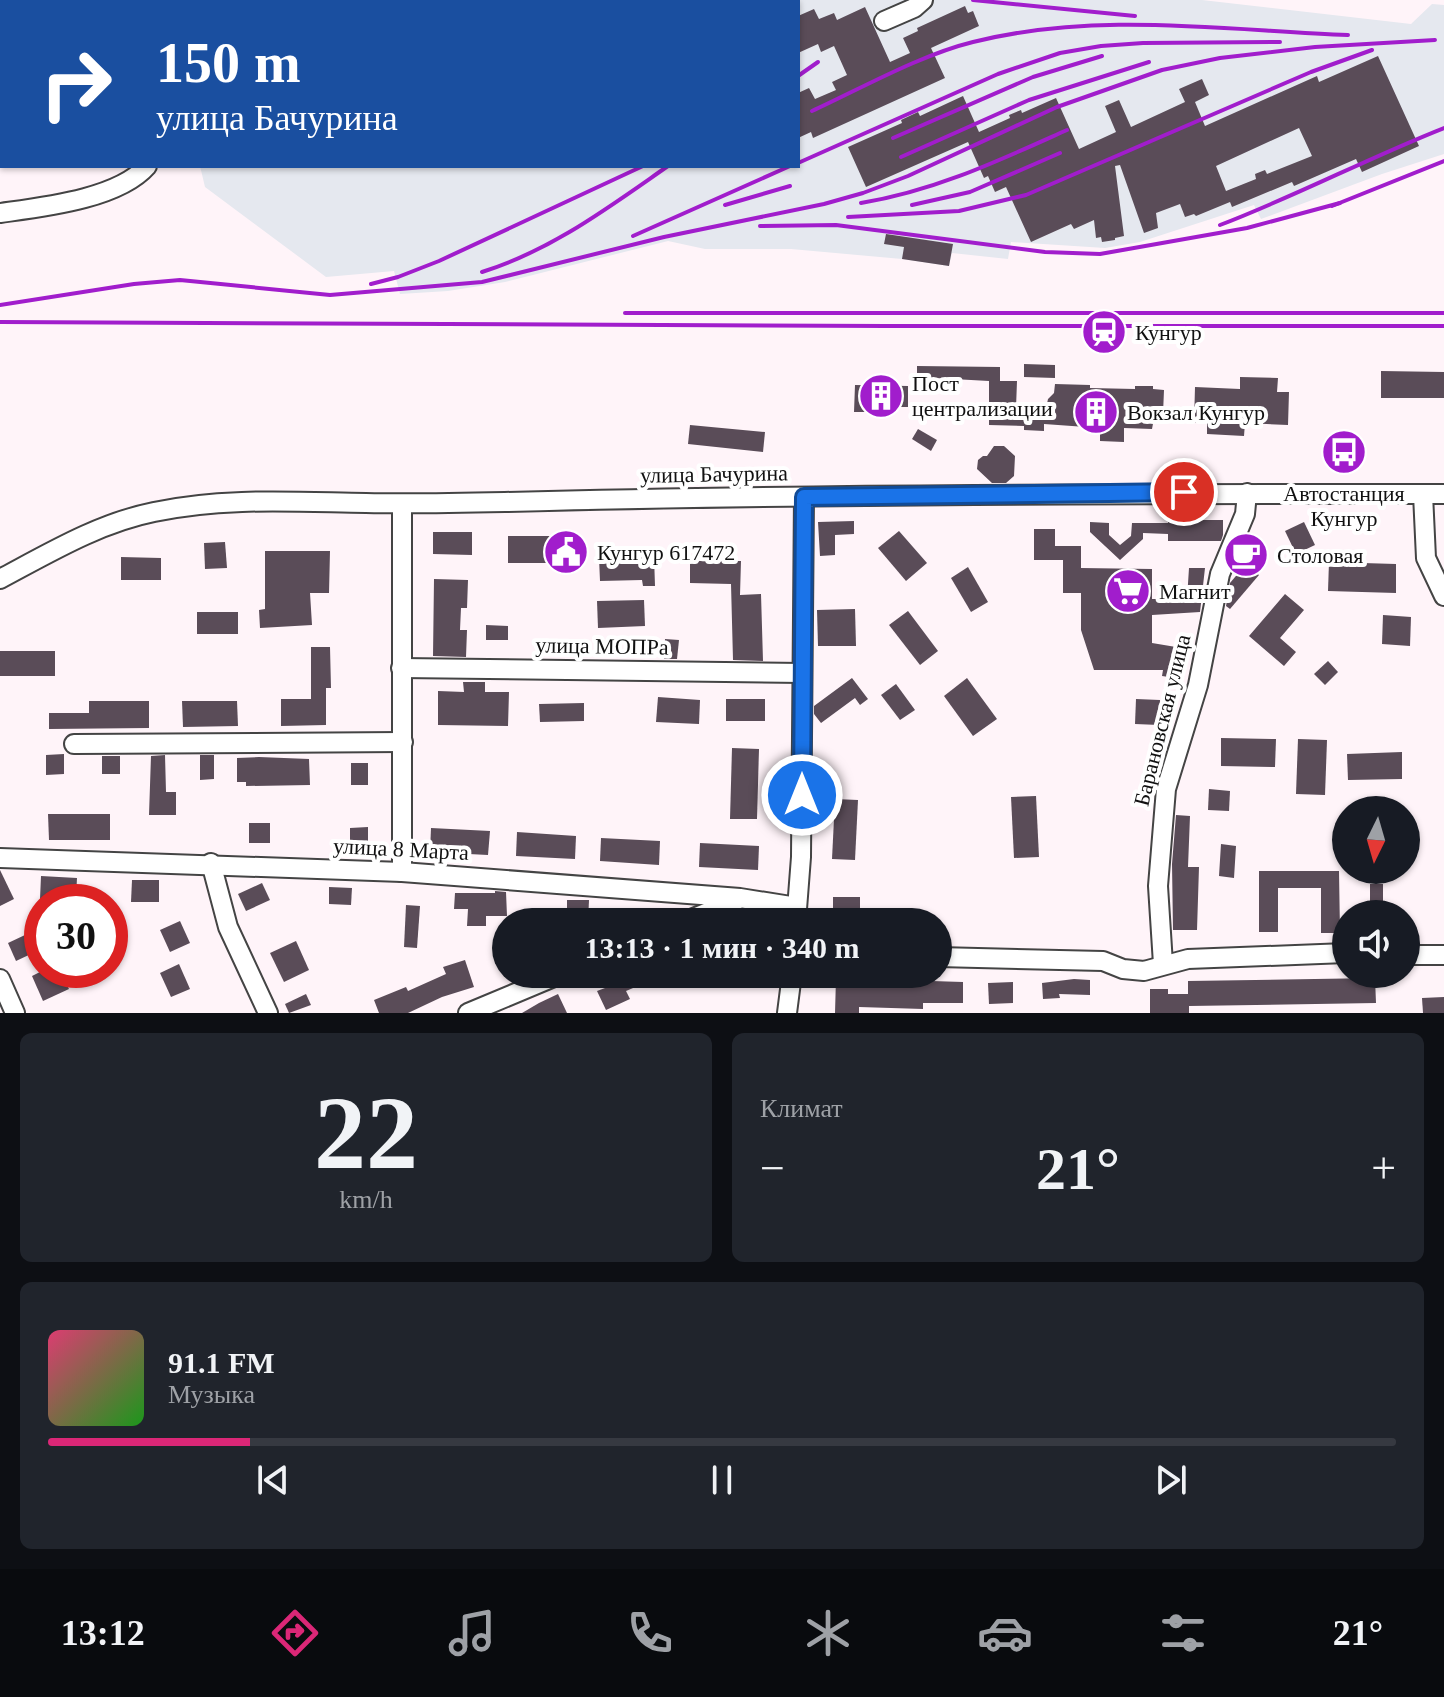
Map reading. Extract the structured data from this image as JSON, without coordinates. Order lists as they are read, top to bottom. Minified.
{"streets":{"street":["улица Бачурина","улица МОПРа","Барановская улица","улица 8 Марта"]},"crossings":[["улица Бачурина","Барановская улица"]],"places":{"station":["Кунгур"],"building":["Пост централизации","Вокзал Кунгур"],"bus stop":["Автостанция Кунгур"],"public building":["Кунгур 617472"],"cafe":["Столовая"],"supermarket":["Магнит"]},"north":"bottom","page":{"turn":["150 m","улица Бачурина"],"limit":"30","trip":"13:13 · 1 мин · 340 m","tile":[["22","km/h"],"Климат"],"heat":["−","21°","+"],"song":["91.1 FM","Музыка"],"tabs":["13:12","21°"]}}
